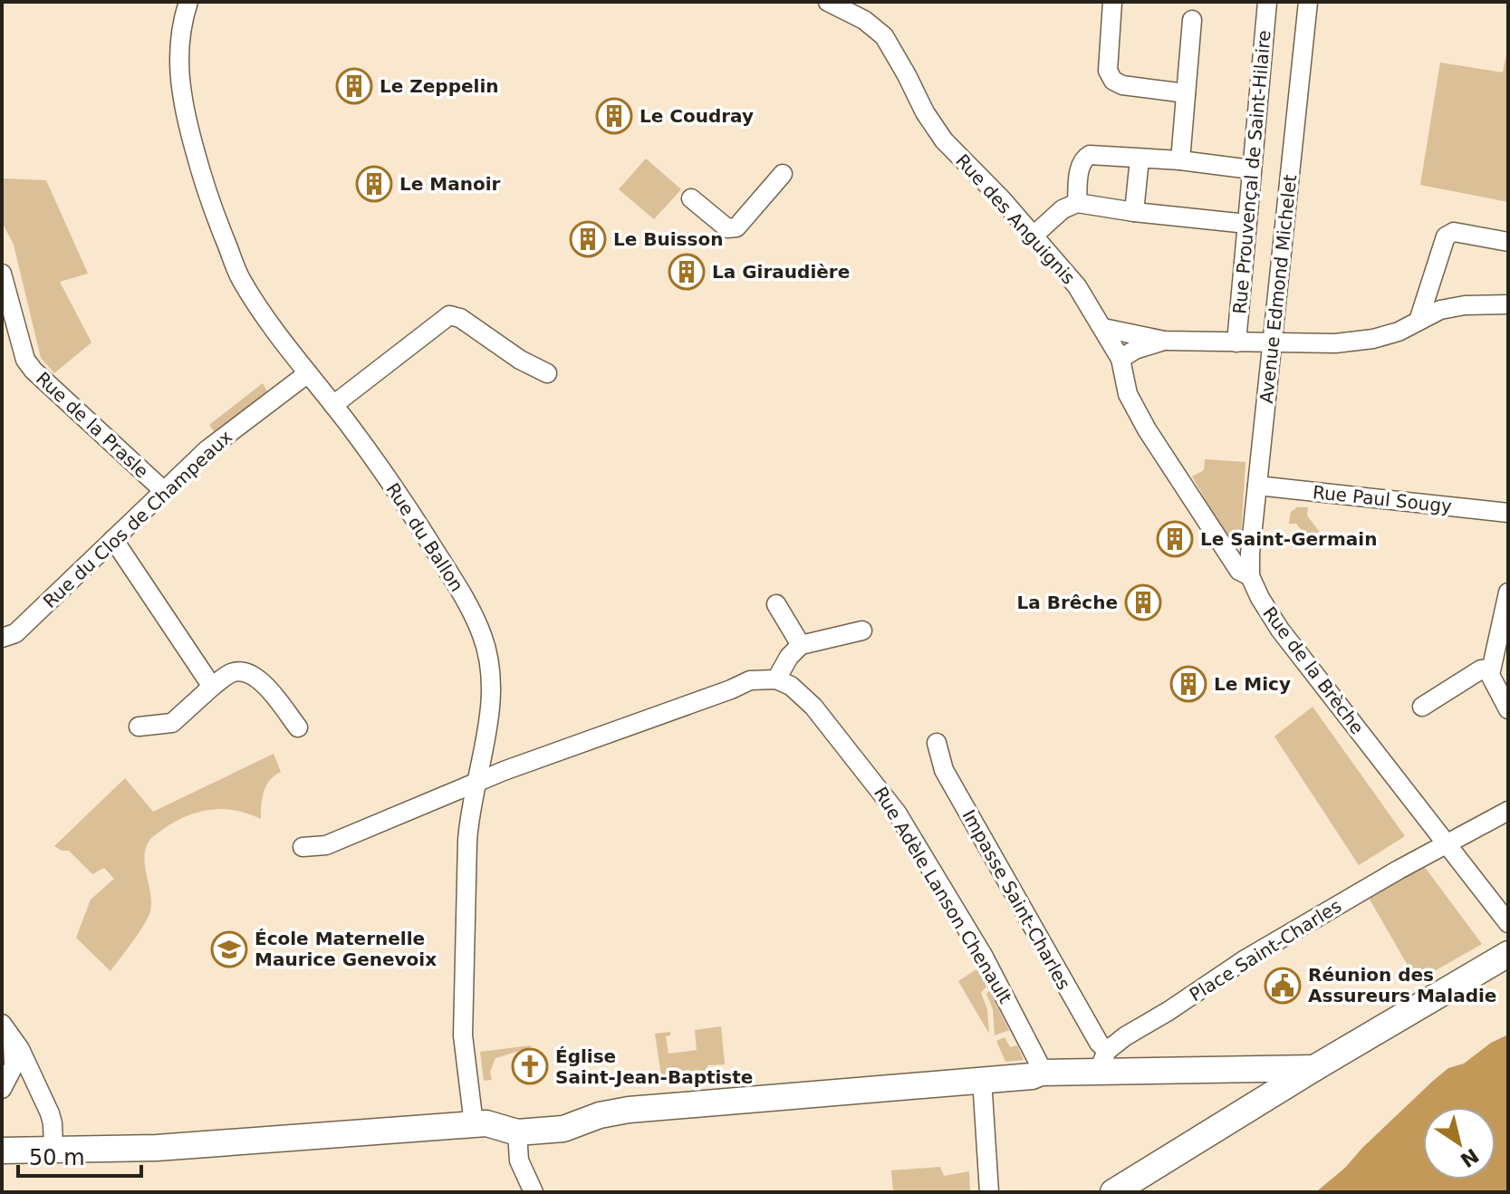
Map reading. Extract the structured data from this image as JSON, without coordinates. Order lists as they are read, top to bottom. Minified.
{"streets":{"street":["Rue Prouvençal de Saint-Hilaire","Rue des Anguignis","Avenue Edmond Michelet","Rue de la Prasle","Rue Paul Sougy","Rue du Clos de Champeaux","Rue du Ballon","Rue de la Brèche","Rue Adèle Lanson Chenault","Impasse Saint-Charles","Place Saint-Charles"]},"crossings":[["Rue des Anguignis","Rue de la Brèche"],["Avenue Edmond Michelet","Rue Paul Sougy"],["Avenue Edmond Michelet","Rue de la Brèche"],["Rue de la Prasle","Rue du Clos de Champeaux"],["Rue du Clos de Champeaux","Rue du Ballon"],["Rue de la Brèche","Place Saint-Charles"],["Impasse Saint-Charles","Place Saint-Charles"]],"places":{"building":["Le Zeppelin","Le Coudray","Le Manoir","Le Buisson","La Giraudière","Le Saint-Germain","La Brêche","Le Micy"],"school or university":["École Maternelle Maurice Genevoix"],"public building":["Réunion des Assureurs Maladie"],"church":["Église Saint-Jean-Baptiste"]},"scale_bar":"50 m","north":"bottom right"}
